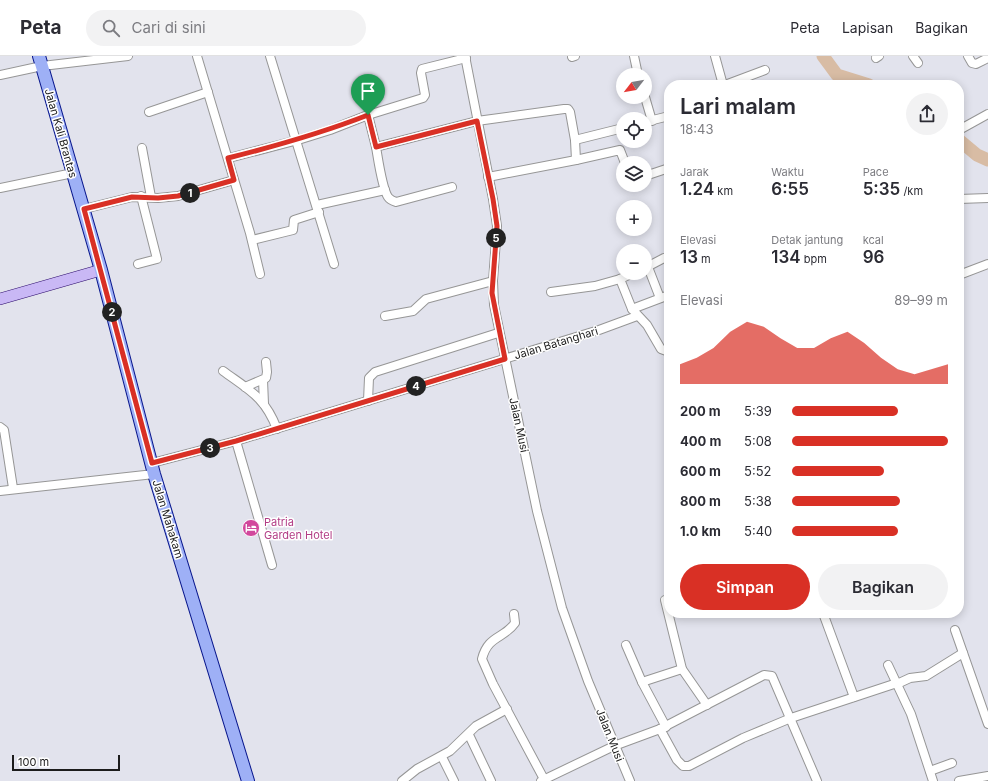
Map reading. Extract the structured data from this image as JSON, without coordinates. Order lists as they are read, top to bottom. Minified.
{"streets":{"main road":["Jalan Kali Brantas","Jalan Mahakam"],"street":["Jalan Batanghari","Jalan Musi"]},"crossings":[["Jalan Kali Brantas","Jalan Mahakam"],["Jalan Batanghari","Jalan Musi"],["Jalan Batanghari","Jalan Mahakam"]],"places":{"hotel":["Patria Garden Hotel"]},"scale_bar":"100 m","north":"bottom left","page":{"header":"Peta","search":"Cari di sini","nav":["Peta","Lapisan","Bagikan"],"map_buttons":["+","−"],"heading":["Lari malam","18:43"],"stats":[["Jarak","1.24 km"],["Waktu","6:55"],["Pace","5:35 /km"],["Elevasi","13 m"],["Detak jantung","134 bpm"],["kcal","96"]],"pins":["1","5","2","4","3"],"chart":["Elevasi","89–99 m"],"list":[{"name":"200 m","note":"5:39"},{"name":"400 m","note":"5:08"},{"name":"600 m","note":"5:52"},{"name":"800 m","note":"5:38"},{"name":"1.0 km","note":"5:40"}],"buttons":["Simpan","Bagikan"],"scale":"100 m"}}
